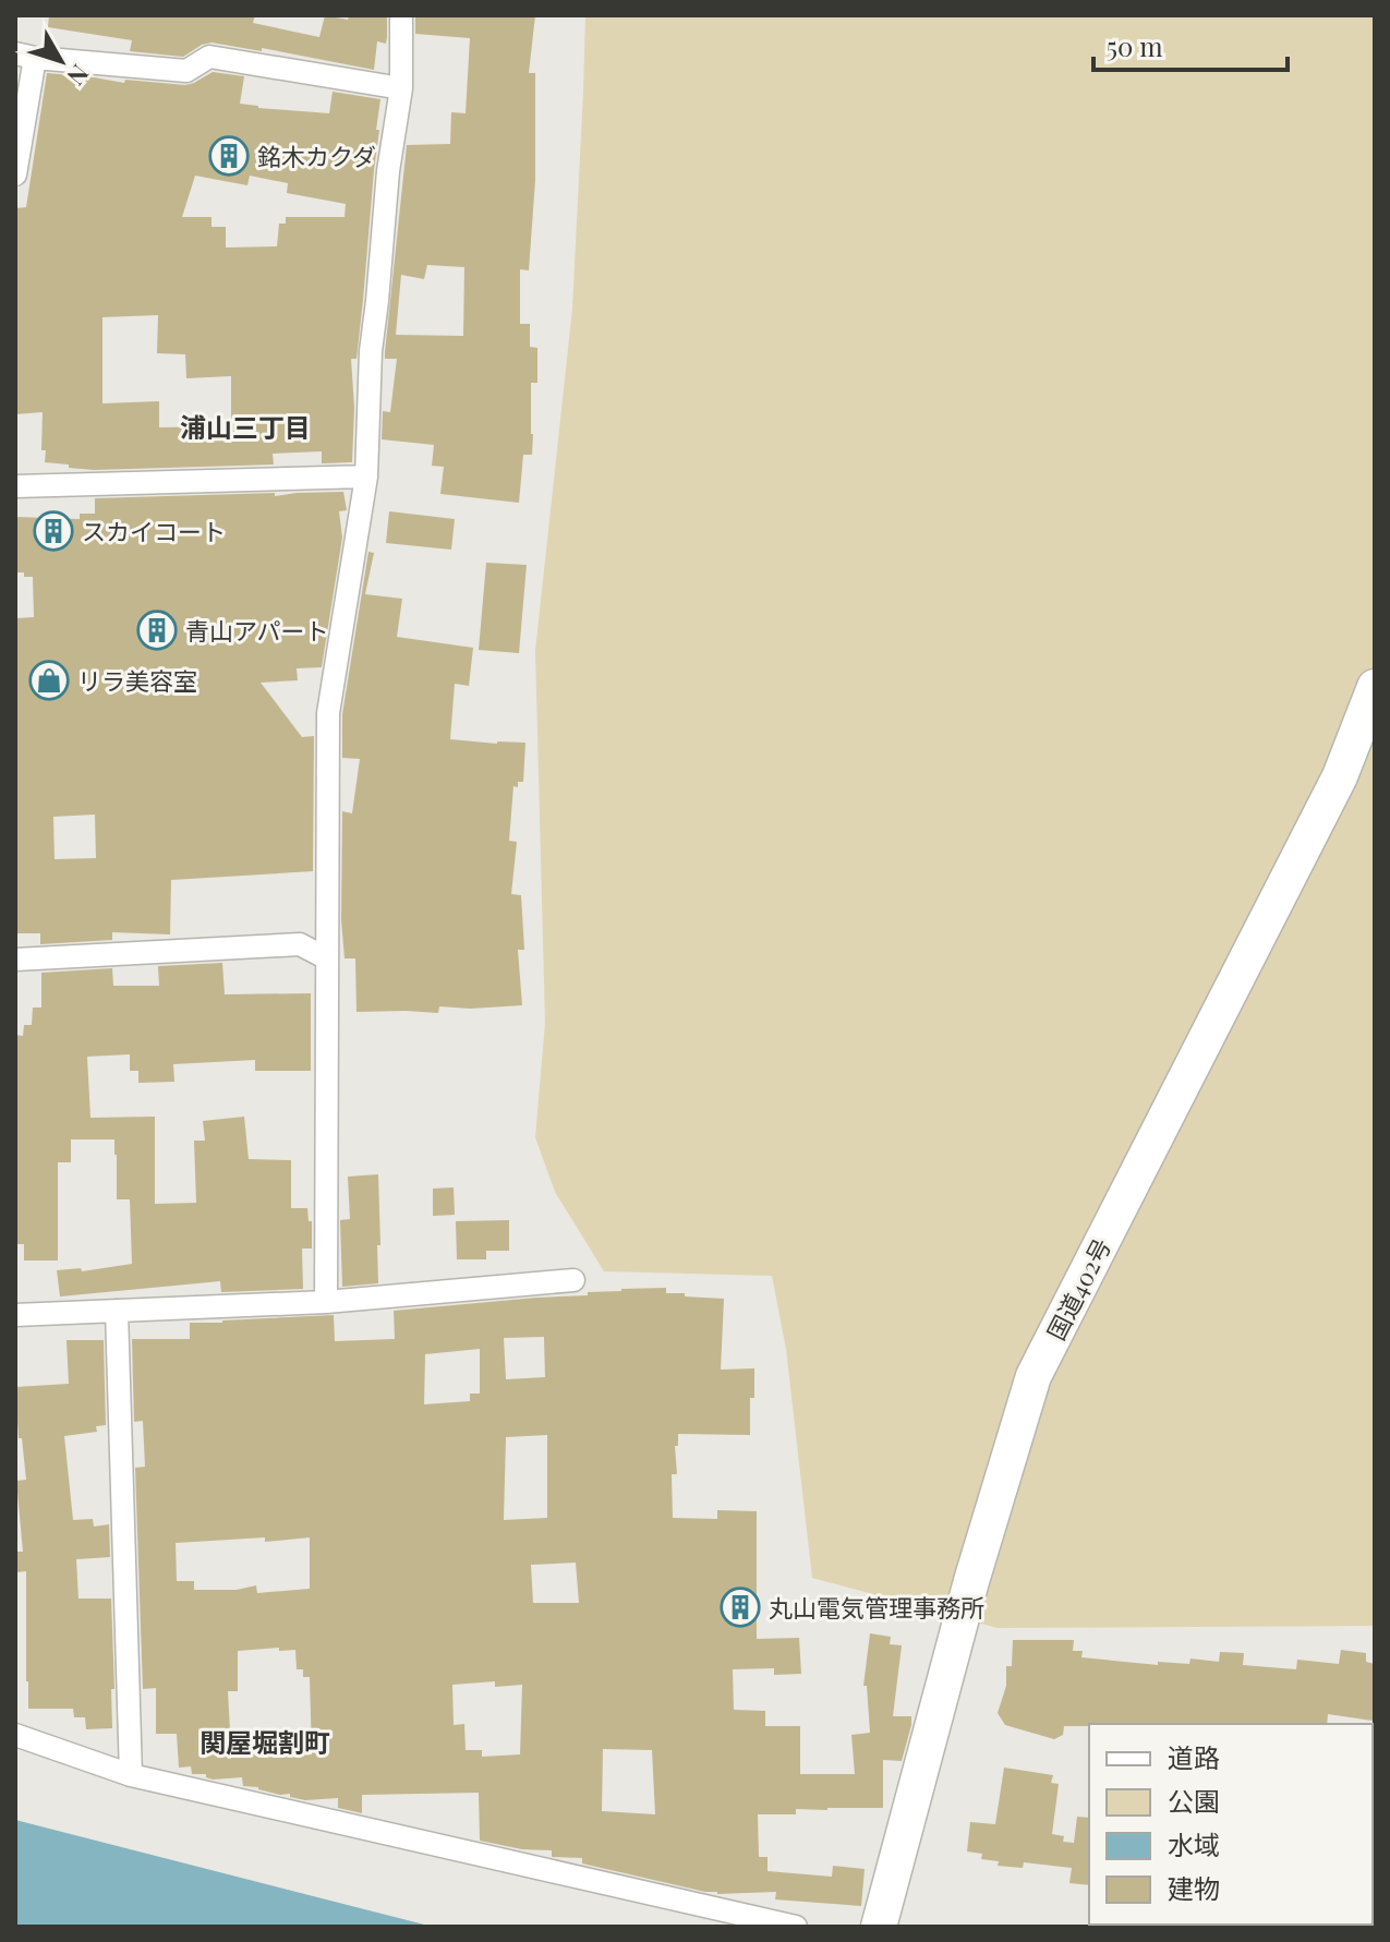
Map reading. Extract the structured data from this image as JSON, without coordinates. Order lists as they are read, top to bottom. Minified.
{"streets":{"highway":["国道402号"]},"districts":["浦山三丁目","関屋堀割町"],"places":{"building":["銘木カクダ","スカイコート","青山アパート","丸山電気管理事務所"],"shop":["リラ美容室"]},"legend":["道路","公園","水域","建物"],"scale_bar":"50 m","north":"bottom right"}
